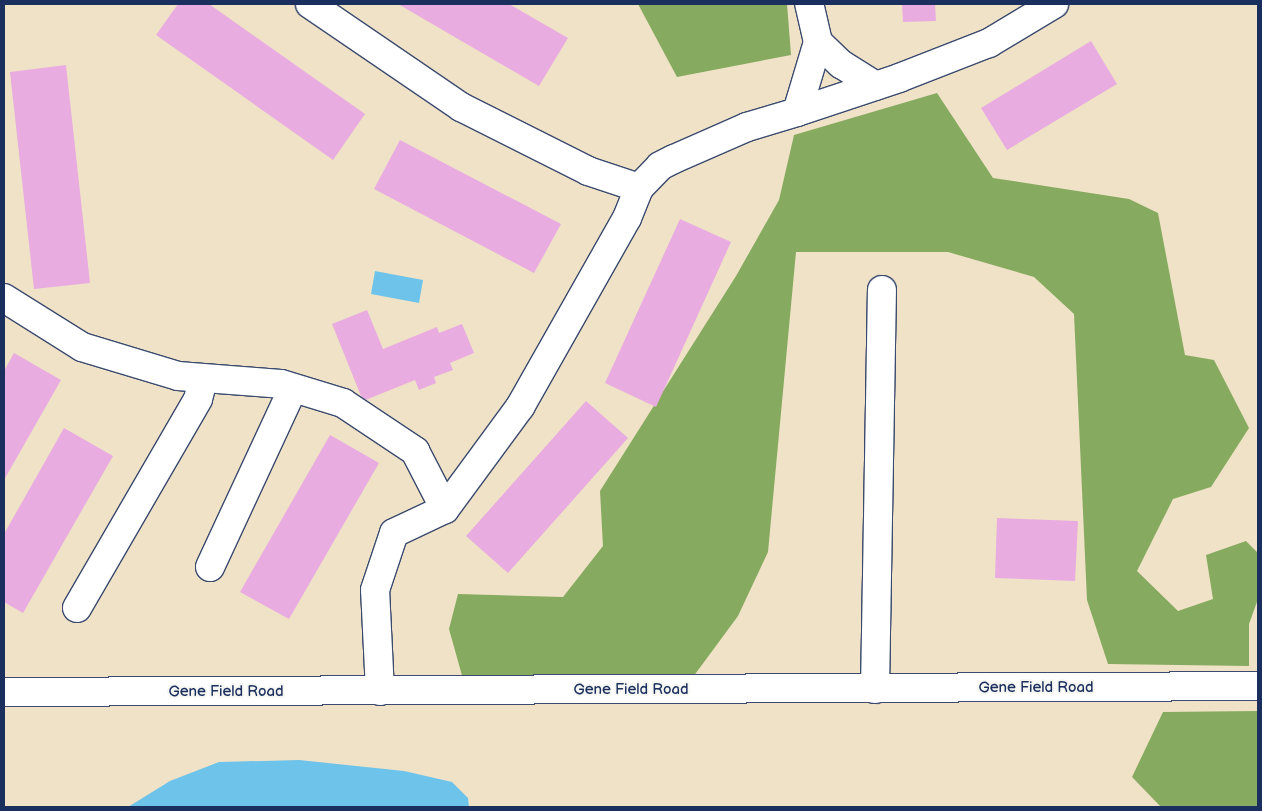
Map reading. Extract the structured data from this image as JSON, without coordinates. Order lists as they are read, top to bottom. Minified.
{"streets":{"street":["Gene Field Road"]}}
